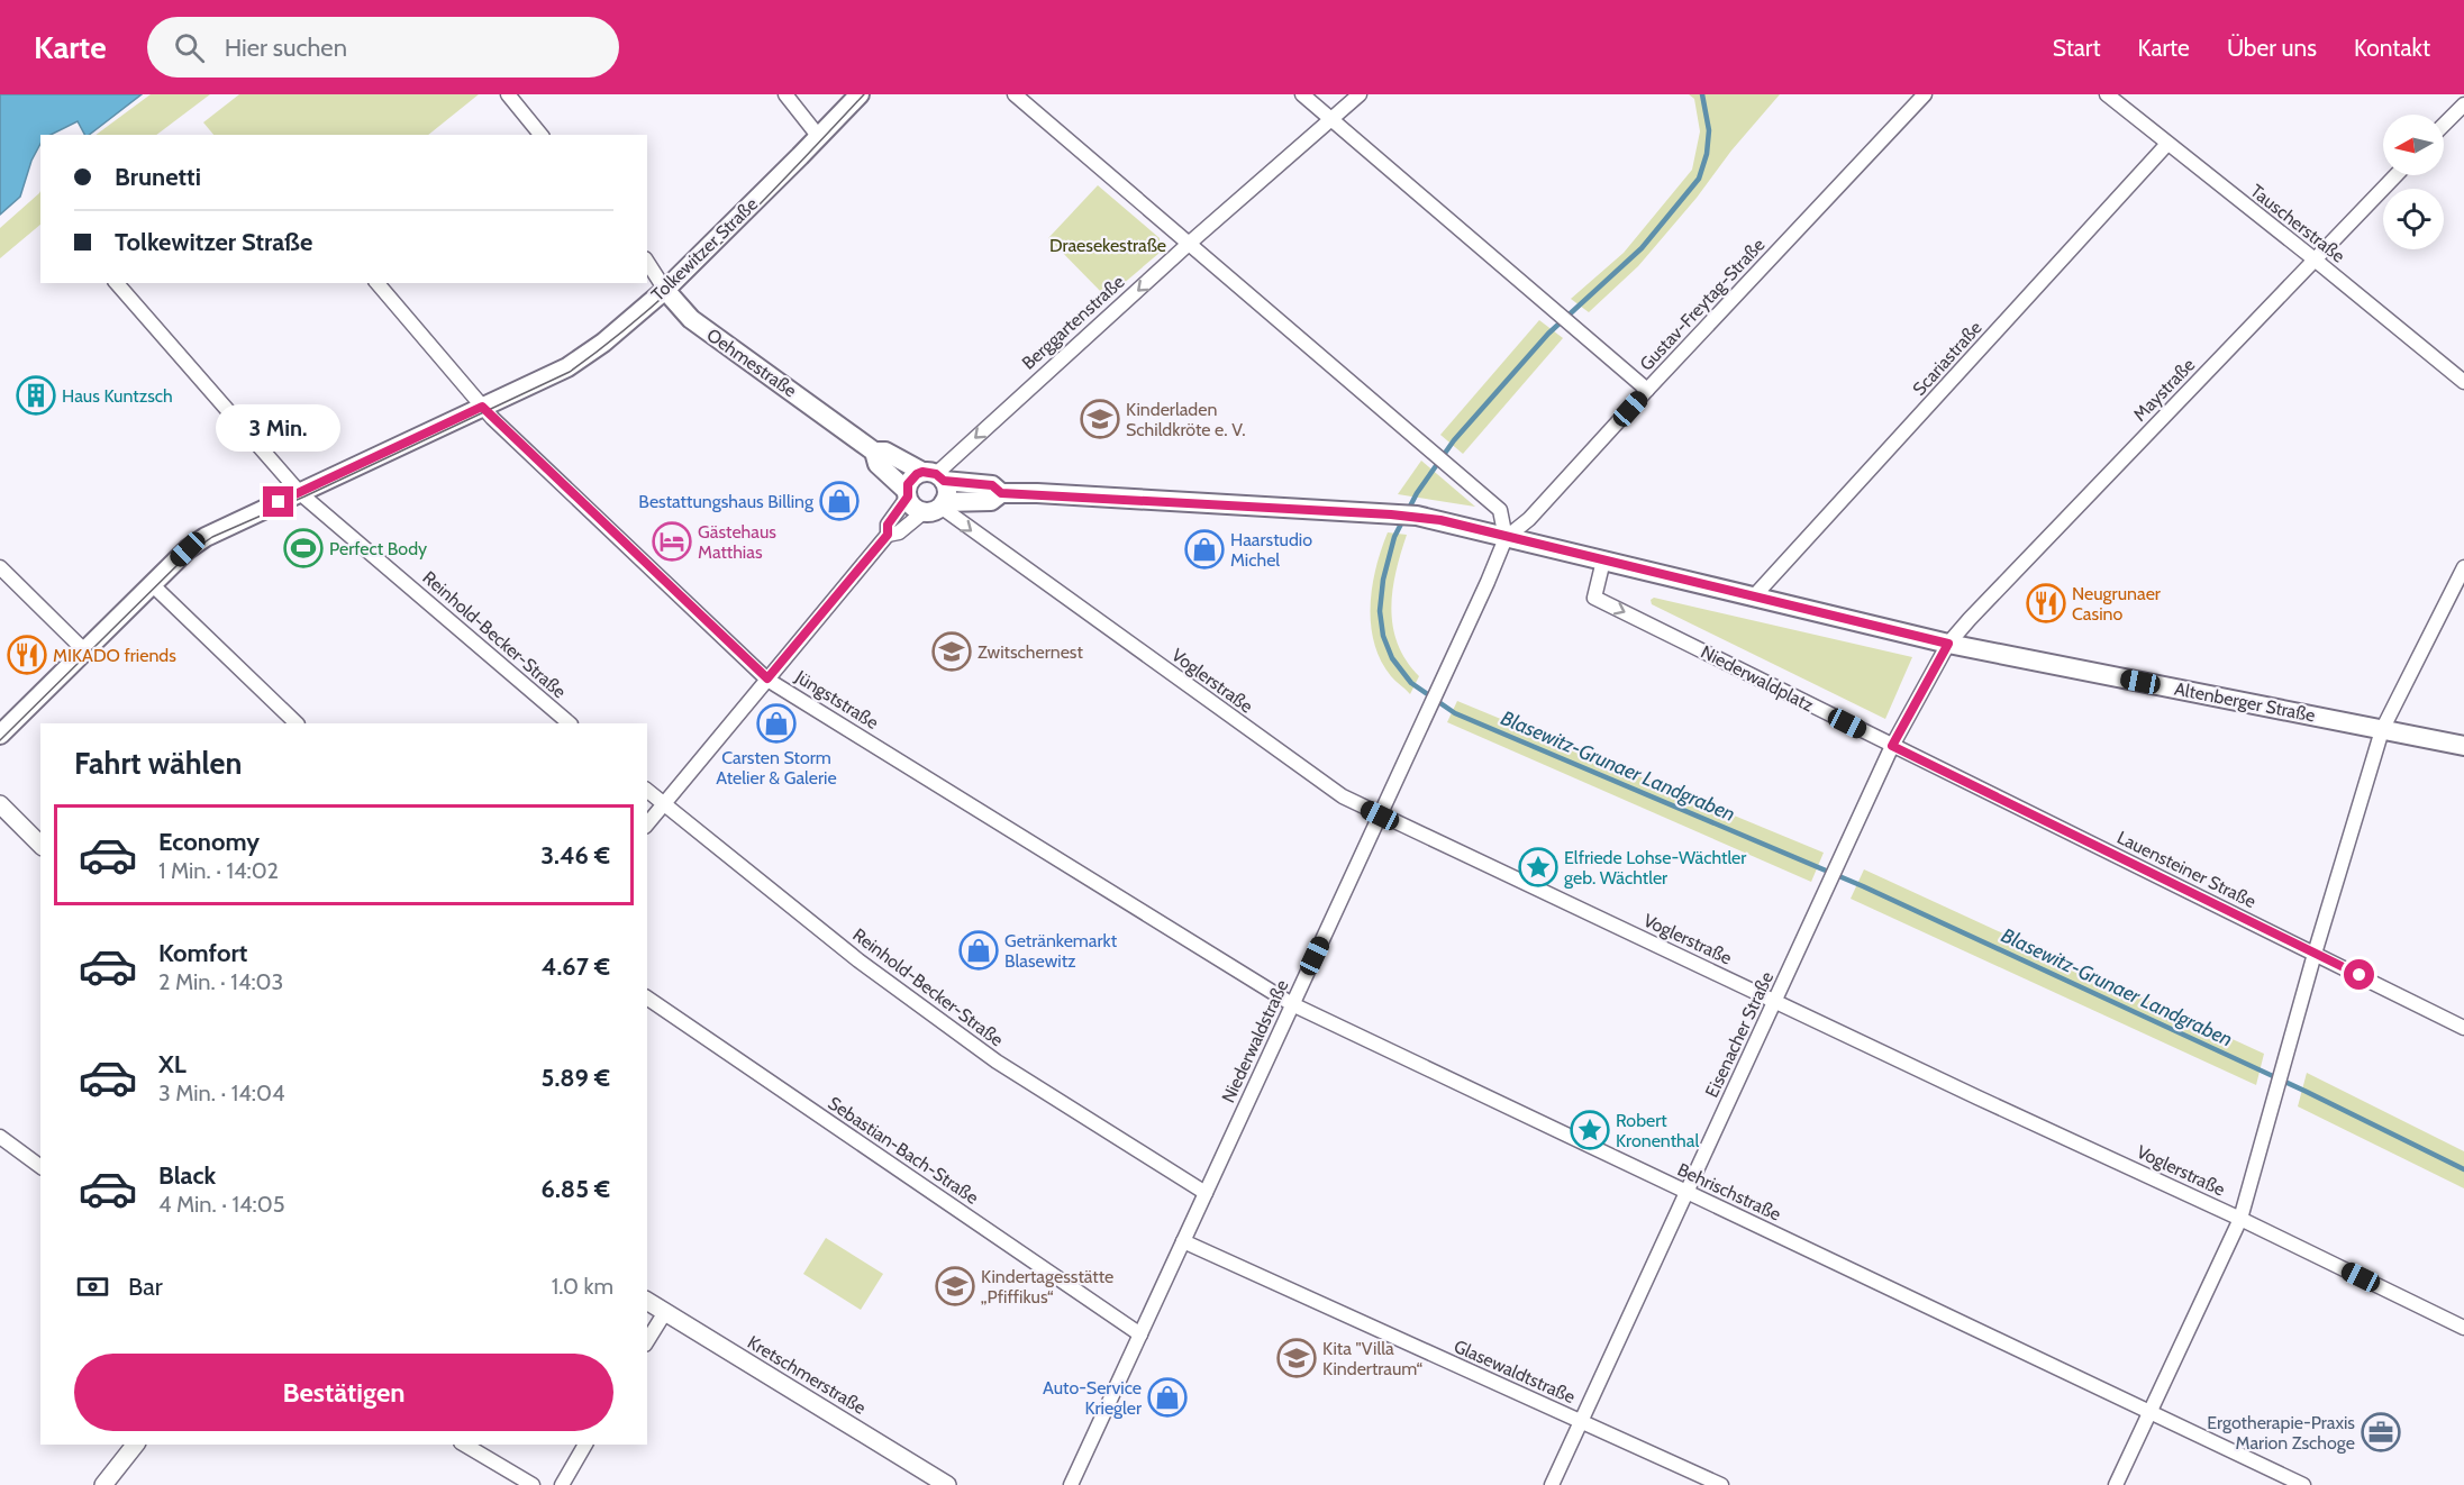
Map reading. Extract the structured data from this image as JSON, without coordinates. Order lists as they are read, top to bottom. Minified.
{"streets":{"main road":["Tolkewitzer Straße","Oehmestraße","Altenberger Straße"],"street":["Tauscherstraße","Gustav-Freytag-Straße","Berggartenstraße","Scariastraße","Maystraße","Reinhold-Becker-Straße","Niederwaldplatz","Voglerstraße","Jüngststraße","Lauensteiner Straße","Eisenacher Straße","Niederwaldstraße","Sebastian-Bach-Straße","Behrischstraße","Glasewaldtstraße","Kretschmerstraße"]},"crossings":[["Tauscherstraße","Scariastraße"],["Tauscherstraße","Maystraße"],["Tolkewitzer Straße","Oehmestraße"],["Tolkewitzer Straße","Reinhold-Becker-Straße"],["Tolkewitzer Straße","Jüngststraße"],["Gustav-Freytag-Straße","Oehmestraße"],["Gustav-Freytag-Straße","Niederwaldstraße"],["Berggartenstraße","Oehmestraße"],["Berggartenstraße","Voglerstraße"],["Oehmestraße","Voglerstraße"],["Oehmestraße","Niederwaldstraße"],["Maystraße","Altenberger Straße"],["Reinhold-Becker-Straße","Niederwaldstraße"],["Niederwaldplatz","Lauensteiner Straße"],["Niederwaldplatz","Eisenacher Straße"],["Voglerstraße","Eisenacher Straße"],["Voglerstraße","Niederwaldstraße"],["Jüngststraße","Niederwaldstraße"],["Jüngststraße","Behrischstraße"],["Lauensteiner Straße","Eisenacher Straße"],["Eisenacher Straße","Behrischstraße"],["Eisenacher Straße","Glasewaldtstraße"],["Niederwaldstraße","Sebastian-Bach-Straße"],["Niederwaldstraße","Behrischstraße"],["Niederwaldstraße","Glasewaldtstraße"]],"one_way":["Berggartenstraße","Niederwaldplatz"],"water":["Blasewitz‐Grunaer Landgraben"],"parks":["Draesekestraße"],"places":{"building":["Haus Kuntzsch"],"school or university":["Kinderladen Schildkröte e. V.","Zwitschernest","Kindertagesstätte „Pfiffikus“","Kita \"Villa Kindertraum“"],"shop":["Bestattungshaus Billing","Haarstudio Michel","Carsten Storm Atelier & Galerie","Getränkemarkt Blasewitz","Auto-Service Kriegler"],"hotel":["Gästehaus Matthias"],"sports":["Perfect Body"],"restaurant":["Neugrunaer Casino","MIKADO friends"],"place":["Elfriede Lohse-Wächtler geb. Wächtler","Robert Kronenthal"],"office":["Ergotherapie-Praxis Marion Zschoge"]},"north":"left","page":{"header":"Karte","search":"Hier suchen","nav":["Start","Karte","Über uns","Kontakt"],"banner":["Brunetti","Tolkewitzer Straße"],"bubble":"3 Min.","heading":"Fahrt wählen","list":[{"name":"Economy","note":"1 Min. · 14:02","value":"3.46 €"},{"name":"Komfort","note":"2 Min. · 14:03","value":"4.67 €"},{"name":"XL","note":"3 Min. · 14:04","value":"5.89 €"},{"name":"Black","note":"4 Min. · 14:05","value":"6.85 €"}],"pay":["Bar","1.0 km"],"buttons":"Bestätigen"}}
